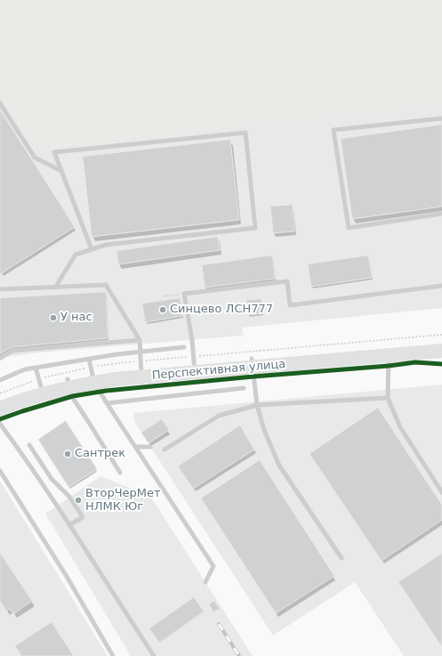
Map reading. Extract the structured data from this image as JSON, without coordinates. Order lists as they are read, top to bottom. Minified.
{"streets":{"main road":["Перспективная улица"]},"places":["Синцево ЛСН777","У нас","Сантрек","ВторЧерМет НЛМК Юг"]}
